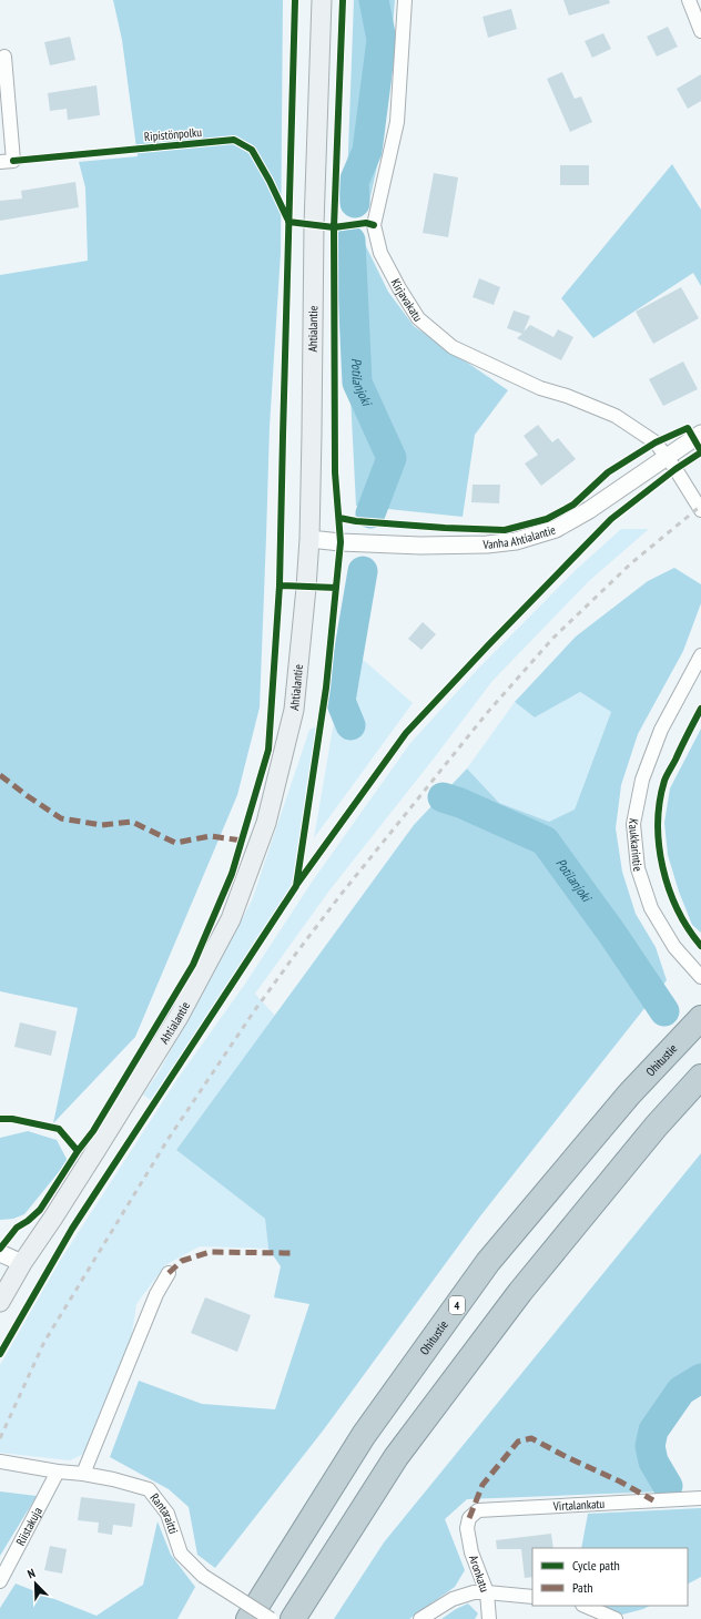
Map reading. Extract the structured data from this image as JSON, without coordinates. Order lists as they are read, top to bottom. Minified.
{"streets":{"highway":["Ohitustie","4"],"main road":["Ahtialantie"],"street":["Kirjavakatu","Vanha Ahtialantie","Kaukkarintie","Virtalankatu","Rantaraitti","Riistakuja","Aronkatu"],"cycle path":["Ripistönpolku"]},"crossings":[["Kirjavakatu","Vanha Ahtialantie"],["Ahtialantie","Vanha Ahtialantie"],["Virtalankatu","Aronkatu"],["Rantaraitti","Riistakuja"]],"water":["Potilanjoki"],"legend":["Cycle path","Path"],"north":"top left"}
